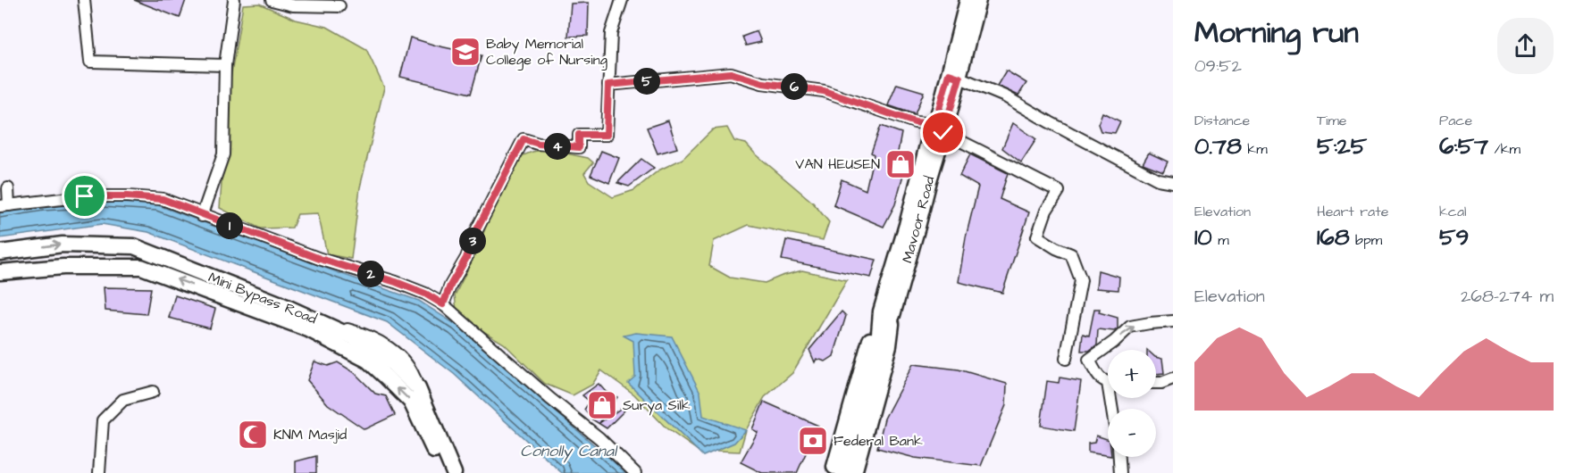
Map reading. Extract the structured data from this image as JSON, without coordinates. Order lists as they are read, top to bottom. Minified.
{"streets":{"main road":["Mavoor Road","Mini Bypass Road"]},"water":["Conolly Canal"],"places":{"school or university":["Baby Memorial College of Nursing"],"shop":["VAN HEUSEN","Surya Silk"],"mosque":["KNM Masjid"],"bank":["Federal Bank"]},"page":{"heading":["Morning run","09:52"],"pins":["5","6","4","1","3","2"],"stats":[["Distance","0.78 km"],["Time","5:25"],["Pace","6:57 /km"],["Elevation","10 m"],["Heart rate","168 bpm"],["kcal","59"]],"chart":["Elevation","268–274 m"],"map_buttons":["+","−"]}}
